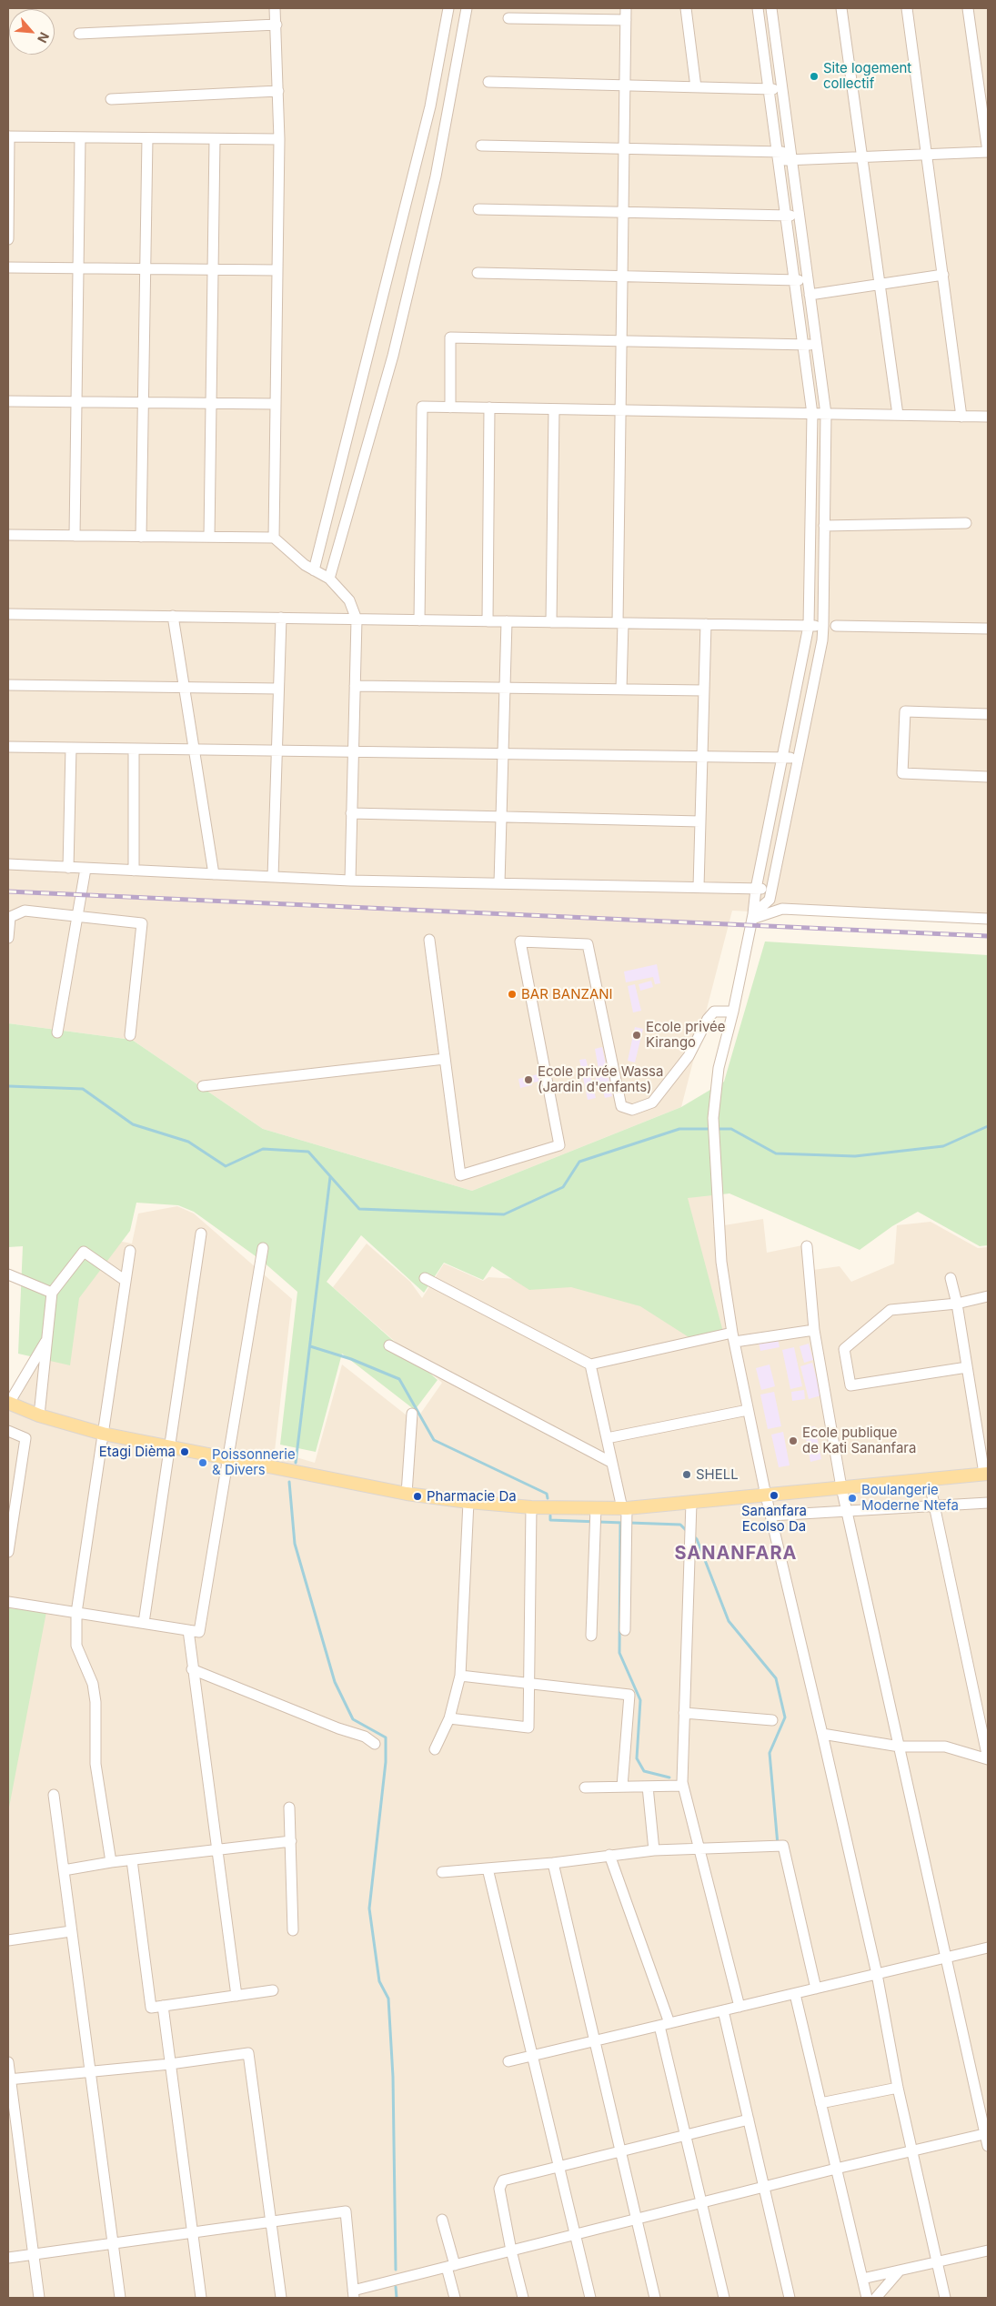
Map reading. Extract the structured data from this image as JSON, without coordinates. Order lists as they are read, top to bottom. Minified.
{"districts":["SANANFARA"],"places":["Site logement collectif","BAR BANZANI","Ecole privée Kirango","Ecole privée Wassa (Jardin d'enfants)","Ecole publique de Kati Sananfara","Etagi Dièma","Poissonnerie & Divers","SHELL","Sananfara Ecolso Da","Pharmacie Da","Boulangerie Moderne Ntefa"],"north":"bottom right"}
